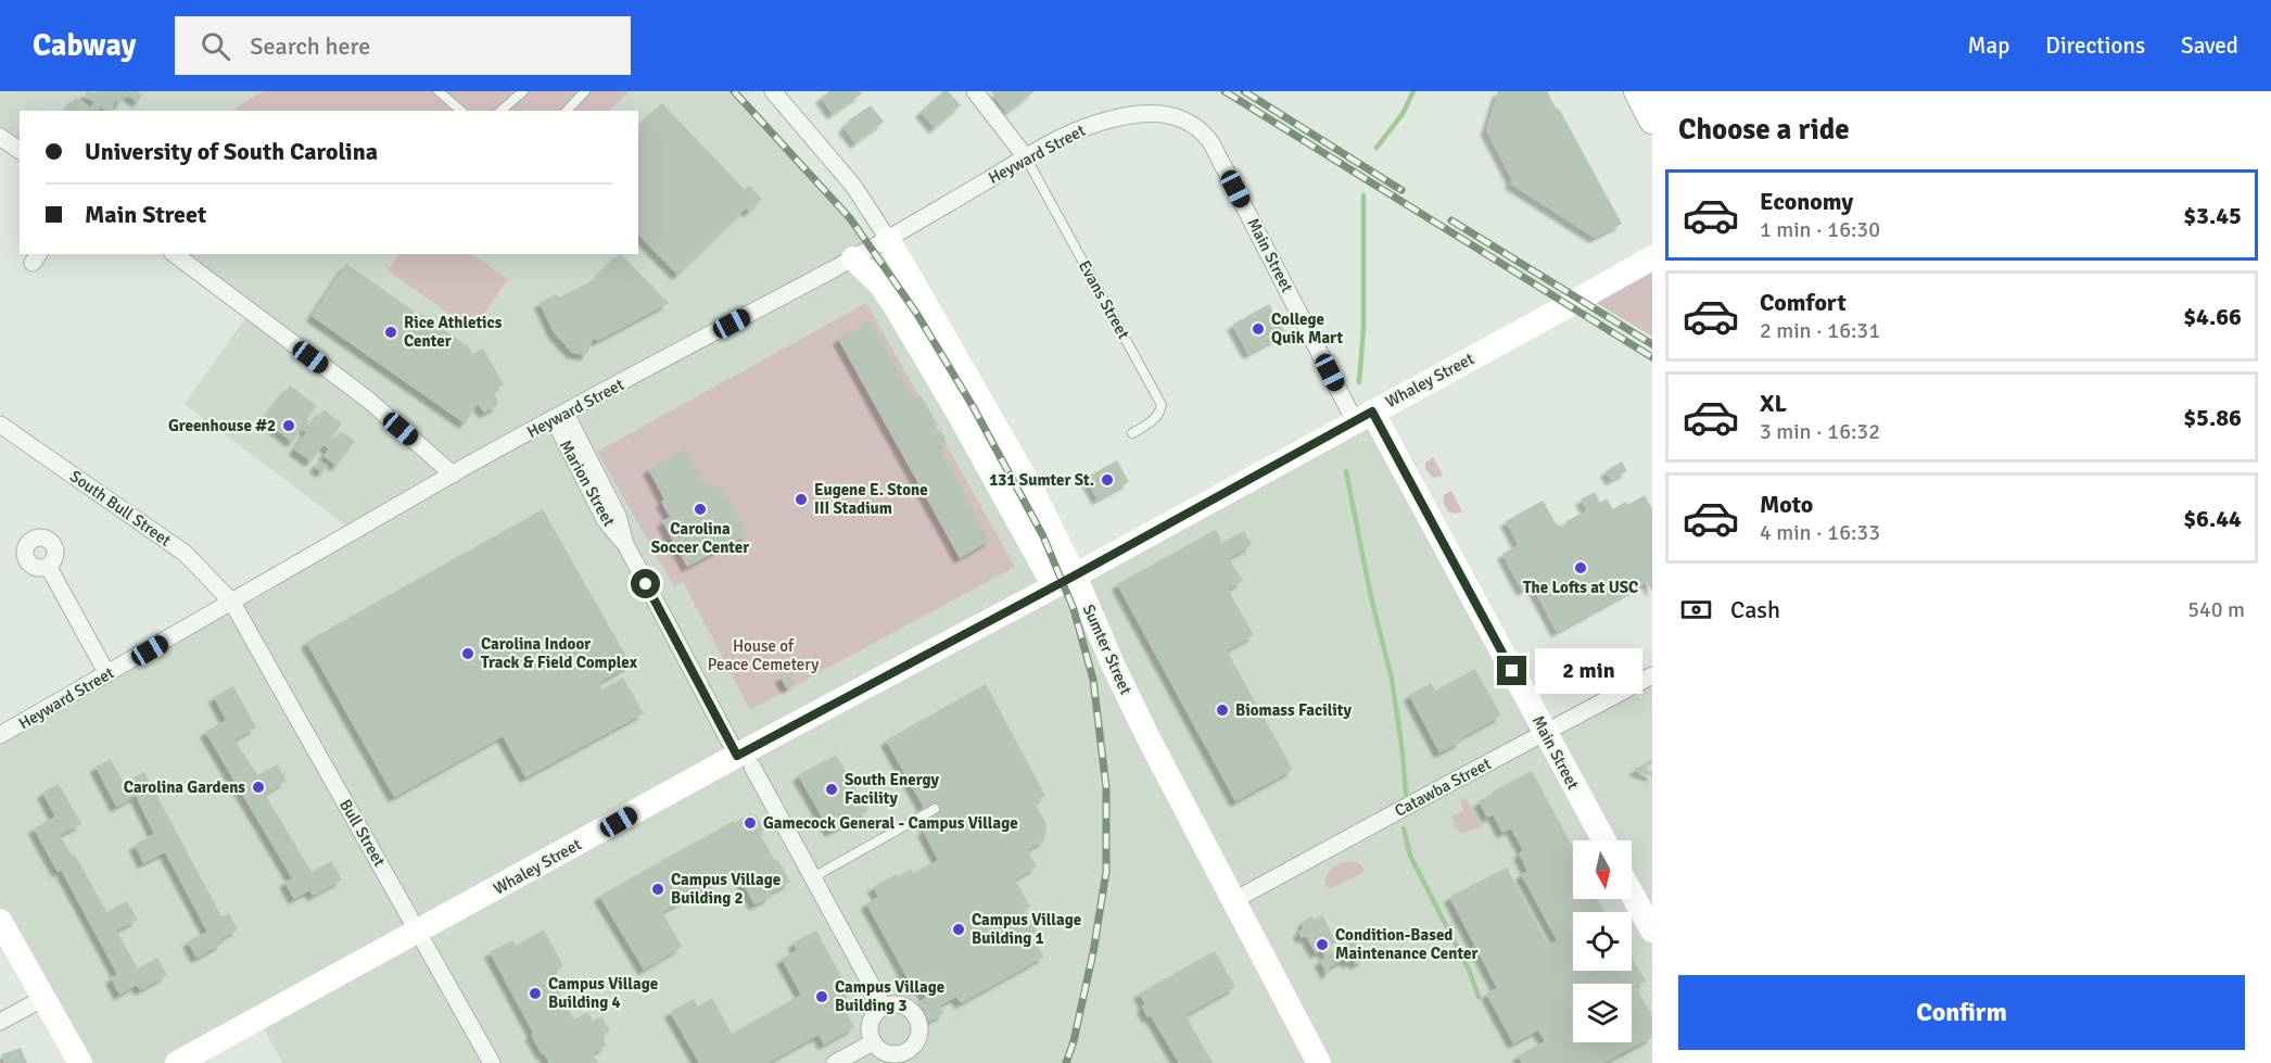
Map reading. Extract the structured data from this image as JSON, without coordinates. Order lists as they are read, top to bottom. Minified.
{"streets":{"street":["Heyward Street","Main Street","Whaley Street","Marion Street","South Bull Street","Sumter Street","Catawba Street","Bull Street"],"lane":["Evans Street"]},"crossings":[["Heyward Street","Main Street"],["Heyward Street","Evans Street"],["Heyward Street","Marion Street"],["Heyward Street","South Bull Street"],["Heyward Street","Sumter Street"],["Heyward Street","Bull Street"],["Main Street","Whaley Street"],["Main Street","Catawba Street"],["Whaley Street","Marion Street"],["Whaley Street","Sumter Street"],["Whaley Street","Bull Street"],["South Bull Street","Bull Street"],["Sumter Street","Catawba Street"]],"parks":["House of Peace Cemetery"],"places":["College Quik Mart","Rice Athletics Center","Greenhouse #2","131 Sumter St.","Eugene E. Stone III Stadium","Carolina Soccer Center","The Lofts at USC","Carolina Indoor Track & Field Complex","Biomass Facility","Carolina Gardens","South Energy Facility","Gamecock General - Campus Village","Campus Village Building 2","Campus Village Building 1","Condition-Based Maintenance Center","Campus Village Building 4","Campus Village Building 3"],"north":"bottom","page":{"header":"Cabway","search":"Search here","nav":["Map","Directions","Saved"],"heading":"Choose a ride","banner":["University of South Carolina","Main Street"],"list":[{"name":"Economy","note":"1 min · 16:30","value":"$3.45"},{"name":"Comfort","note":"2 min · 16:31","value":"$4.66"},{"name":"XL","note":"3 min · 16:32","value":"$5.86"},{"name":"Moto","note":"4 min · 16:33","value":"$6.44"}],"pay":["Cash","540 m"],"bubble":"2 min","buttons":"Confirm"}}
